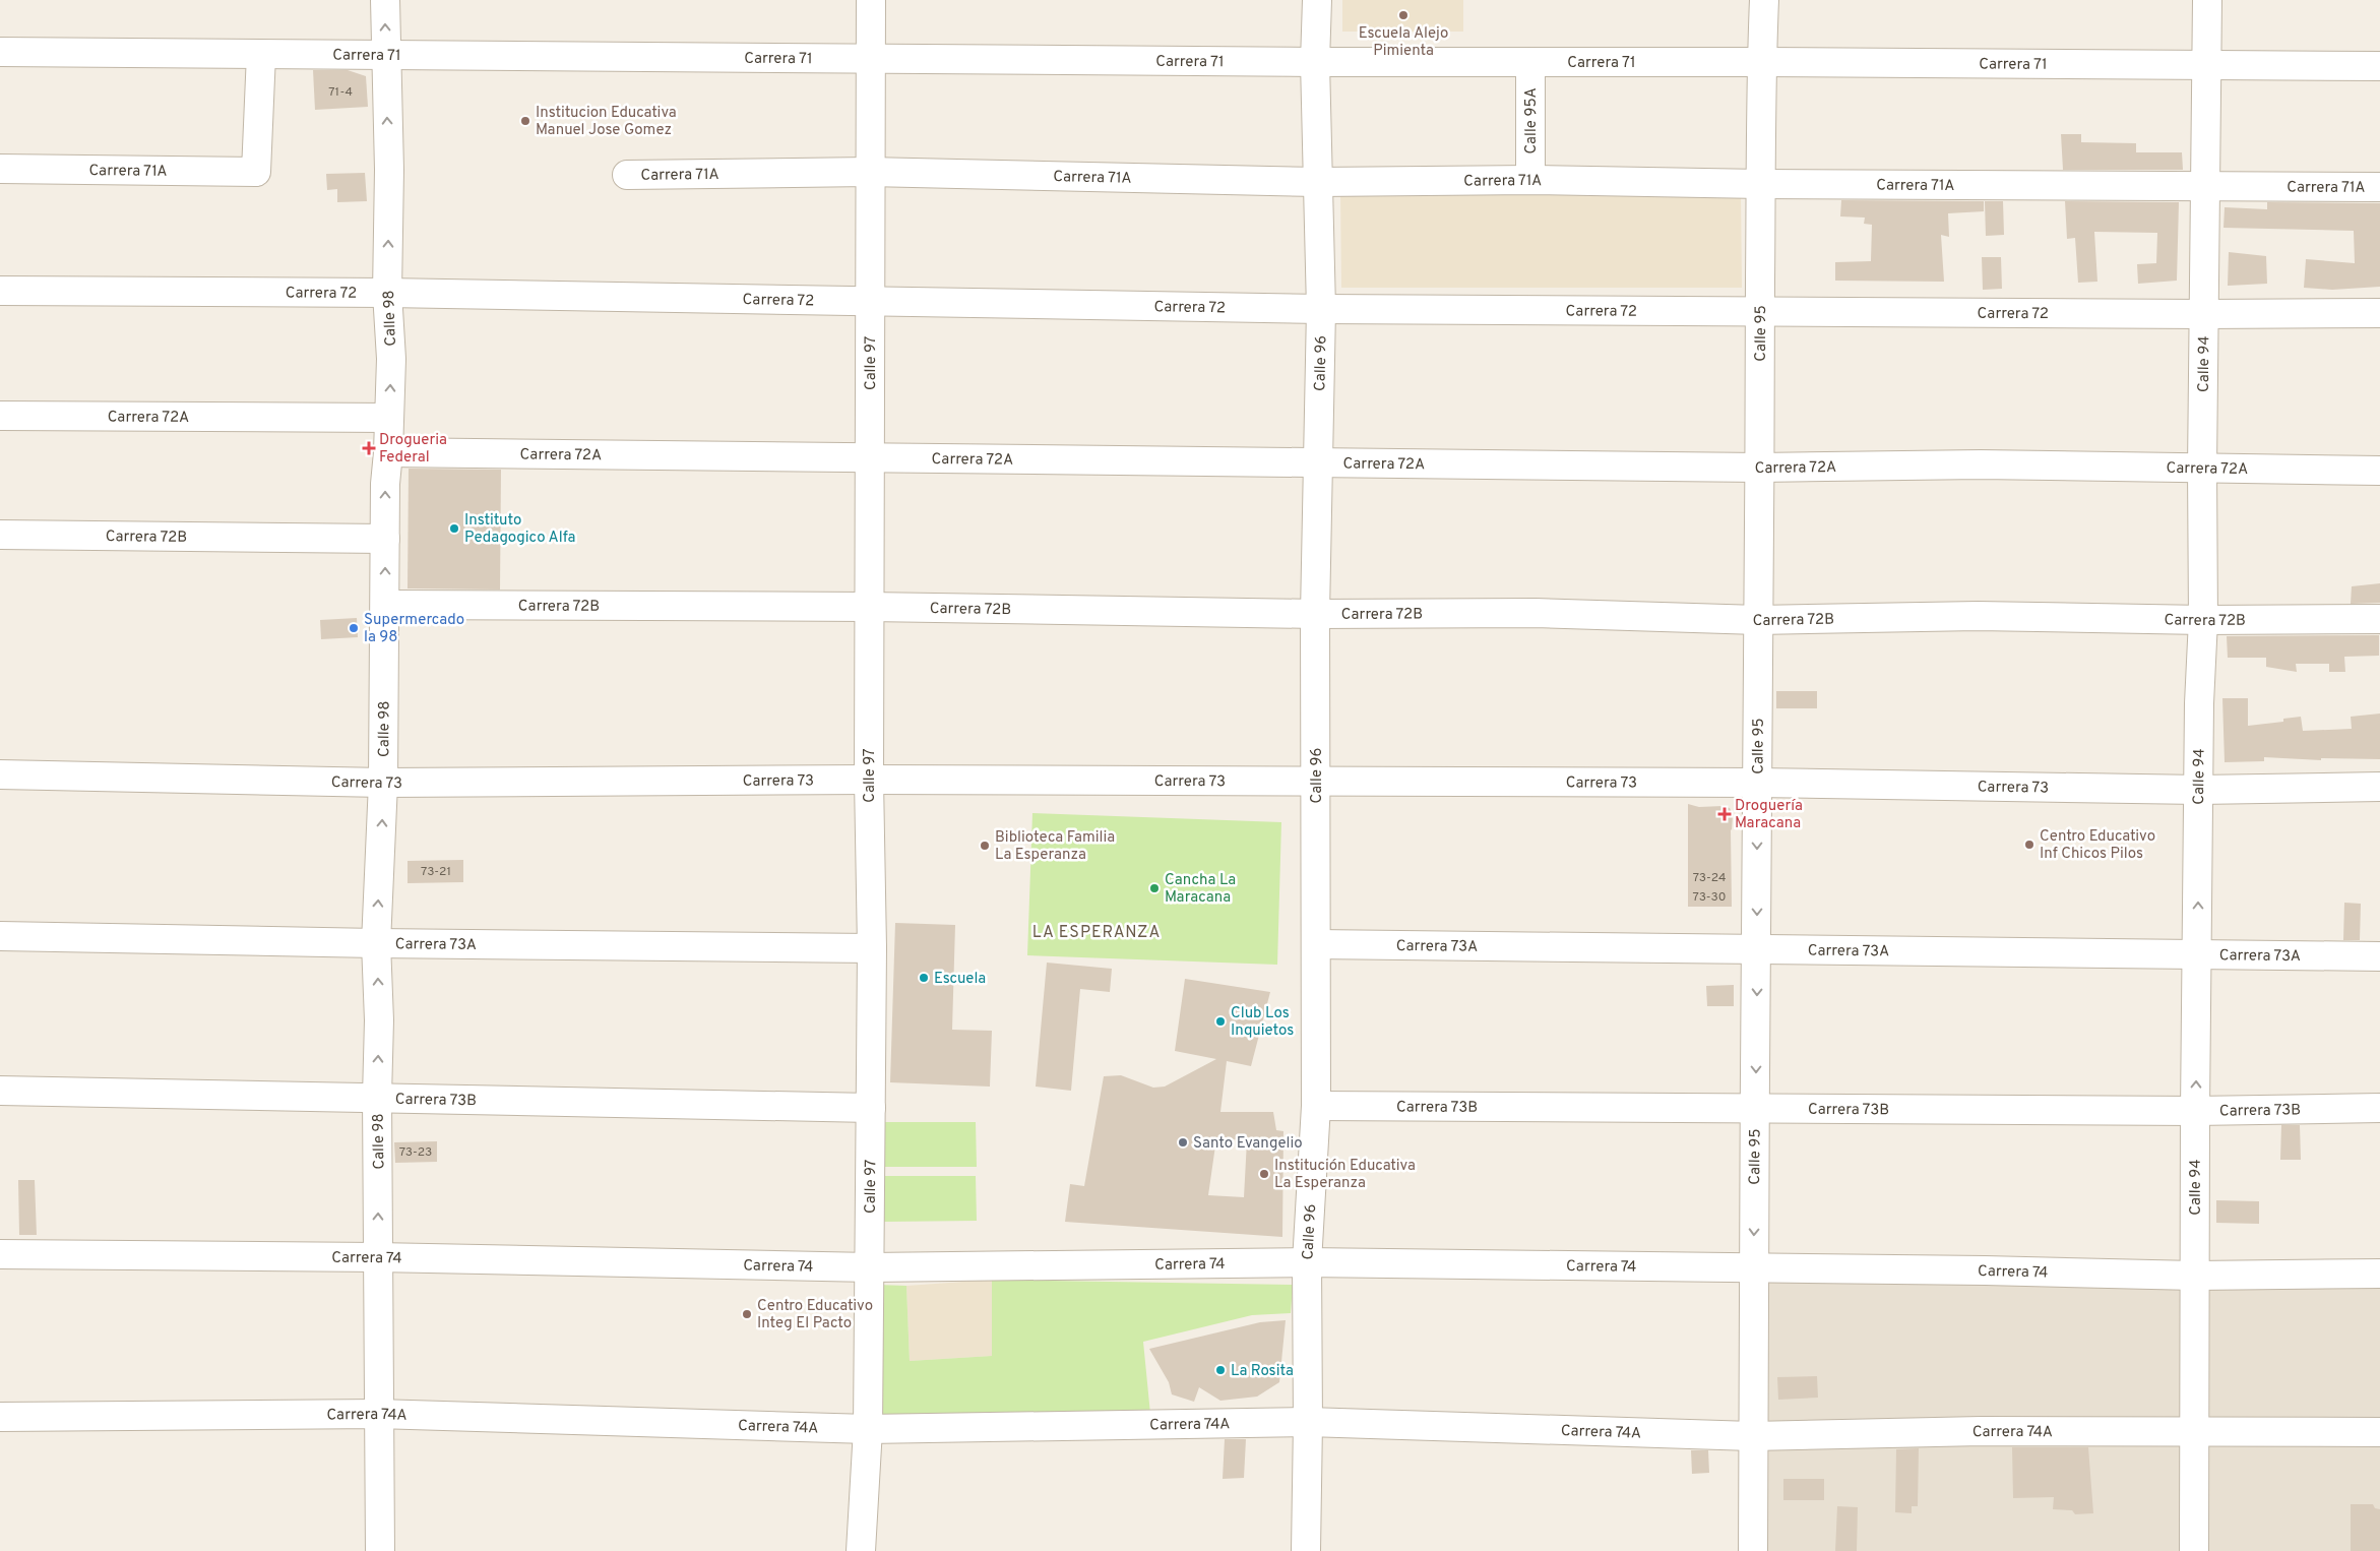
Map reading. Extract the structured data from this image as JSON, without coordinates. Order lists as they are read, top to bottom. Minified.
{"streets":{"street":["Carrera 71","Calle 95A","Carrera 71A","Carrera 72","Calle 98","Calle 95","Calle 97","Calle 96","Calle 94","Carrera 72A","Carrera 72B","Carrera 73","Carrera 73A","Carrera 73B","Carrera 74","Carrera 74A"]},"crossings":[["Carrera 71","Calle 95A"],["Carrera 71","Carrera 71A"],["Carrera 71","Calle 98"],["Carrera 71","Calle 95"],["Carrera 71","Calle 97"],["Carrera 71","Calle 96"],["Carrera 71","Calle 94"],["Calle 95A","Carrera 71A"],["Carrera 71A","Calle 95"],["Carrera 71A","Calle 97"],["Carrera 71A","Calle 96"],["Carrera 71A","Calle 94"],["Carrera 72","Calle 98"],["Carrera 72","Calle 95"],["Carrera 72","Calle 97"],["Carrera 72","Calle 96"],["Carrera 72","Calle 94"],["Calle 98","Carrera 72A"],["Calle 98","Carrera 72B"],["Calle 98","Carrera 73"],["Calle 98","Carrera 73A"],["Calle 98","Carrera 73B"],["Calle 98","Carrera 74"],["Calle 98","Carrera 74A"],["Calle 95","Carrera 72A"],["Calle 95","Carrera 72B"],["Calle 95","Carrera 73"],["Calle 95","Carrera 73A"],["Calle 95","Carrera 73B"],["Calle 95","Carrera 74"],["Calle 95","Carrera 74A"],["Calle 97","Carrera 72A"],["Calle 97","Carrera 72B"],["Calle 97","Carrera 73"],["Calle 97","Carrera 73A"],["Calle 97","Carrera 73B"],["Calle 97","Carrera 74"],["Calle 97","Carrera 74A"],["Calle 96","Carrera 72A"],["Calle 96","Carrera 72B"],["Calle 96","Carrera 73"],["Calle 96","Carrera 73A"],["Calle 96","Carrera 73B"],["Calle 96","Carrera 74"],["Calle 96","Carrera 74A"],["Calle 94","Carrera 72A"],["Calle 94","Carrera 72B"],["Calle 94","Carrera 73"],["Calle 94","Carrera 73A"],["Calle 94","Carrera 73B"],["Calle 94","Carrera 74"],["Calle 94","Carrera 74A"]],"one_way":["Calle 98"],"districts":["LA ESPERANZA"],"places":{"other":["Escuela Alejo Pimienta","Institucion Educativa Manuel Jose Gomez","Instituto Pedagogico Alfa","Supermercado la 98","Centro Educativo Inf Chicos Pilos","Biblioteca Familia La Esperanza","Cancha La Maracana","Escuela","Club Los Inquietos","Santo Evangelio","Institución Educativa La Esperanza","Centro Educativo Integ El Pacto","La Rosita"],"health":["Drogueria Federal","Droguería Maracana"]},"house_numbers":["71-4","73-21","73-24","73-30","73-23"]}
